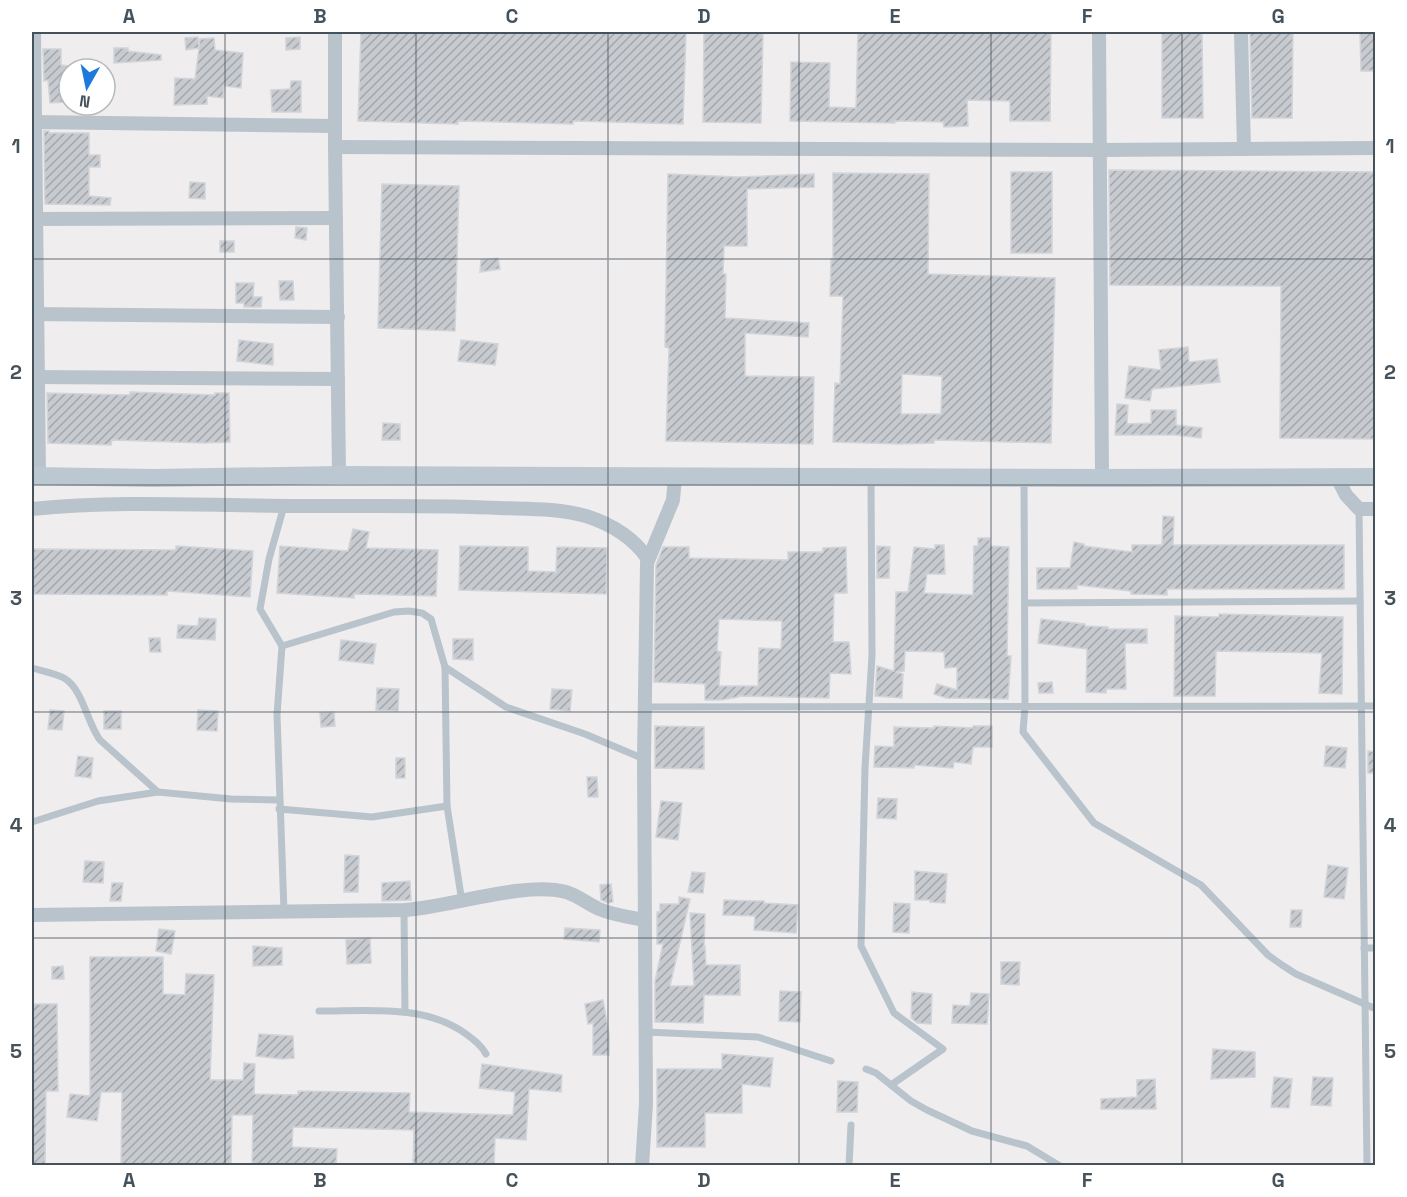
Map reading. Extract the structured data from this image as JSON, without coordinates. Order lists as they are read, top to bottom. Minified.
{"north":"bottom","grid":{"columns":["A","B","C","D","E","F","G"],"rows":["1","2","3","4","5"]}}
